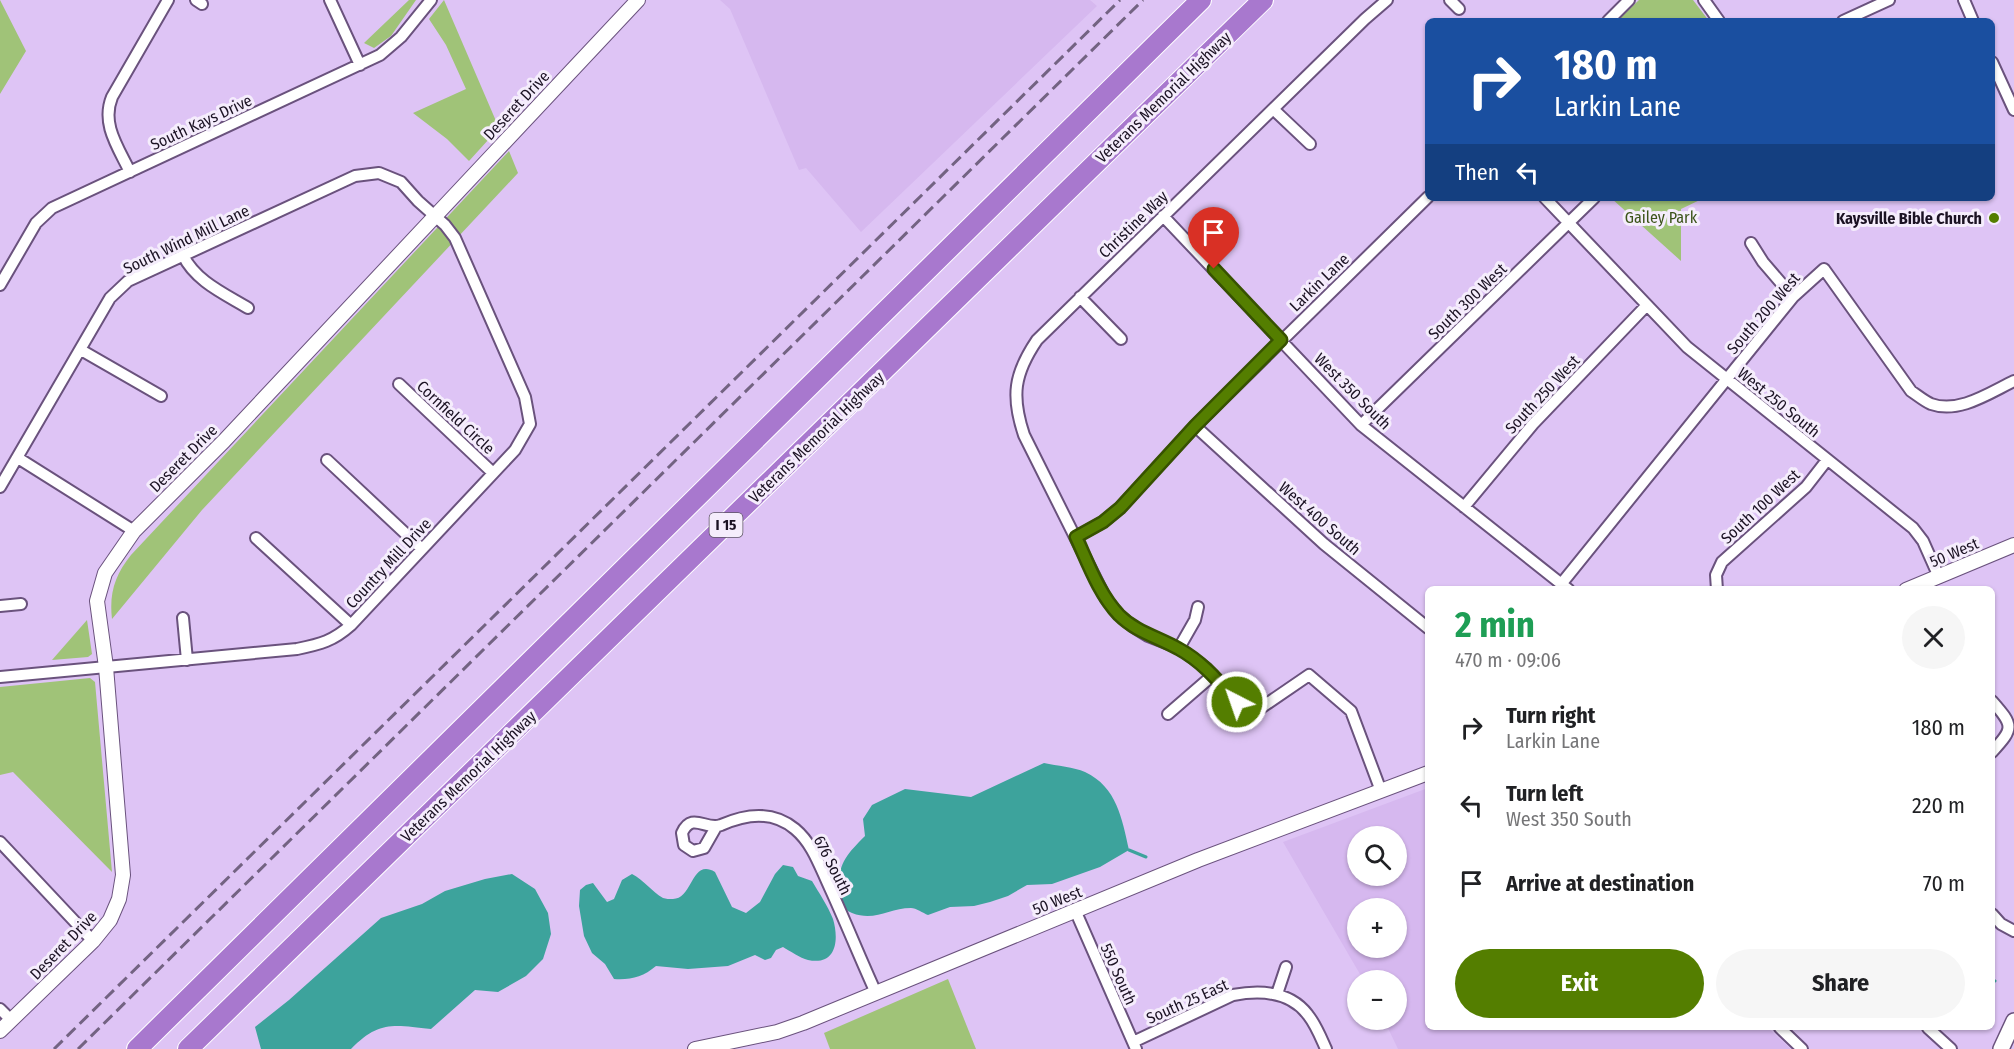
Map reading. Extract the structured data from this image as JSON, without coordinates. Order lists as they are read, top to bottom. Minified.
{"streets":{"highway":["Veterans Memorial Highway","I 15"],"street":["Deseret Drive","South Kays Drive","Christine Way","South Wind Mill Lane","Larkin Lane","South 300 West","South 200 West","West 350 South","South 250 West","West 250 South","Cornfield Circle","South 100 West","West 400 South","50 West","Country Mill Drive","676 South","550 South","South 25 East"]},"crossings":[["Deseret Drive","South Wind Mill Lane"],["Deseret Drive","Country Mill Drive"],["Christine Way","Larkin Lane"],["Christine Way","West 350 South"],["Christine Way","50 West"],["South Wind Mill Lane","Country Mill Drive"],["Larkin Lane","West 350 South"],["Larkin Lane","West 400 South"],["South 300 West","West 350 South"],["South 300 West","West 250 South"],["South 200 West","West 350 South"],["South 200 West","West 250 South"],["West 350 South","South 250 West"],["South 250 West","West 250 South"],["West 250 South","South 100 West"],["West 250 South","50 West"],["Cornfield Circle","Country Mill Drive"],["50 West","676 South"],["50 West","550 South"],["550 South","South 25 East"]],"parks":["Gailey Park"],"places":["Kaysville Bible Church"],"page":{"turn":["180 m","Larkin Lane"],"then":"Then","heading":["2 min","470 m · 09:06"],"list":[{"name":"Turn right","note":"Larkin Lane","value":"180 m"},{"name":"Turn left","note":"West 350 South","value":"220 m"},{"name":"Arrive at destination","value":"70 m"}],"map_buttons":["+","−"],"buttons":["Exit","Share"]}}
